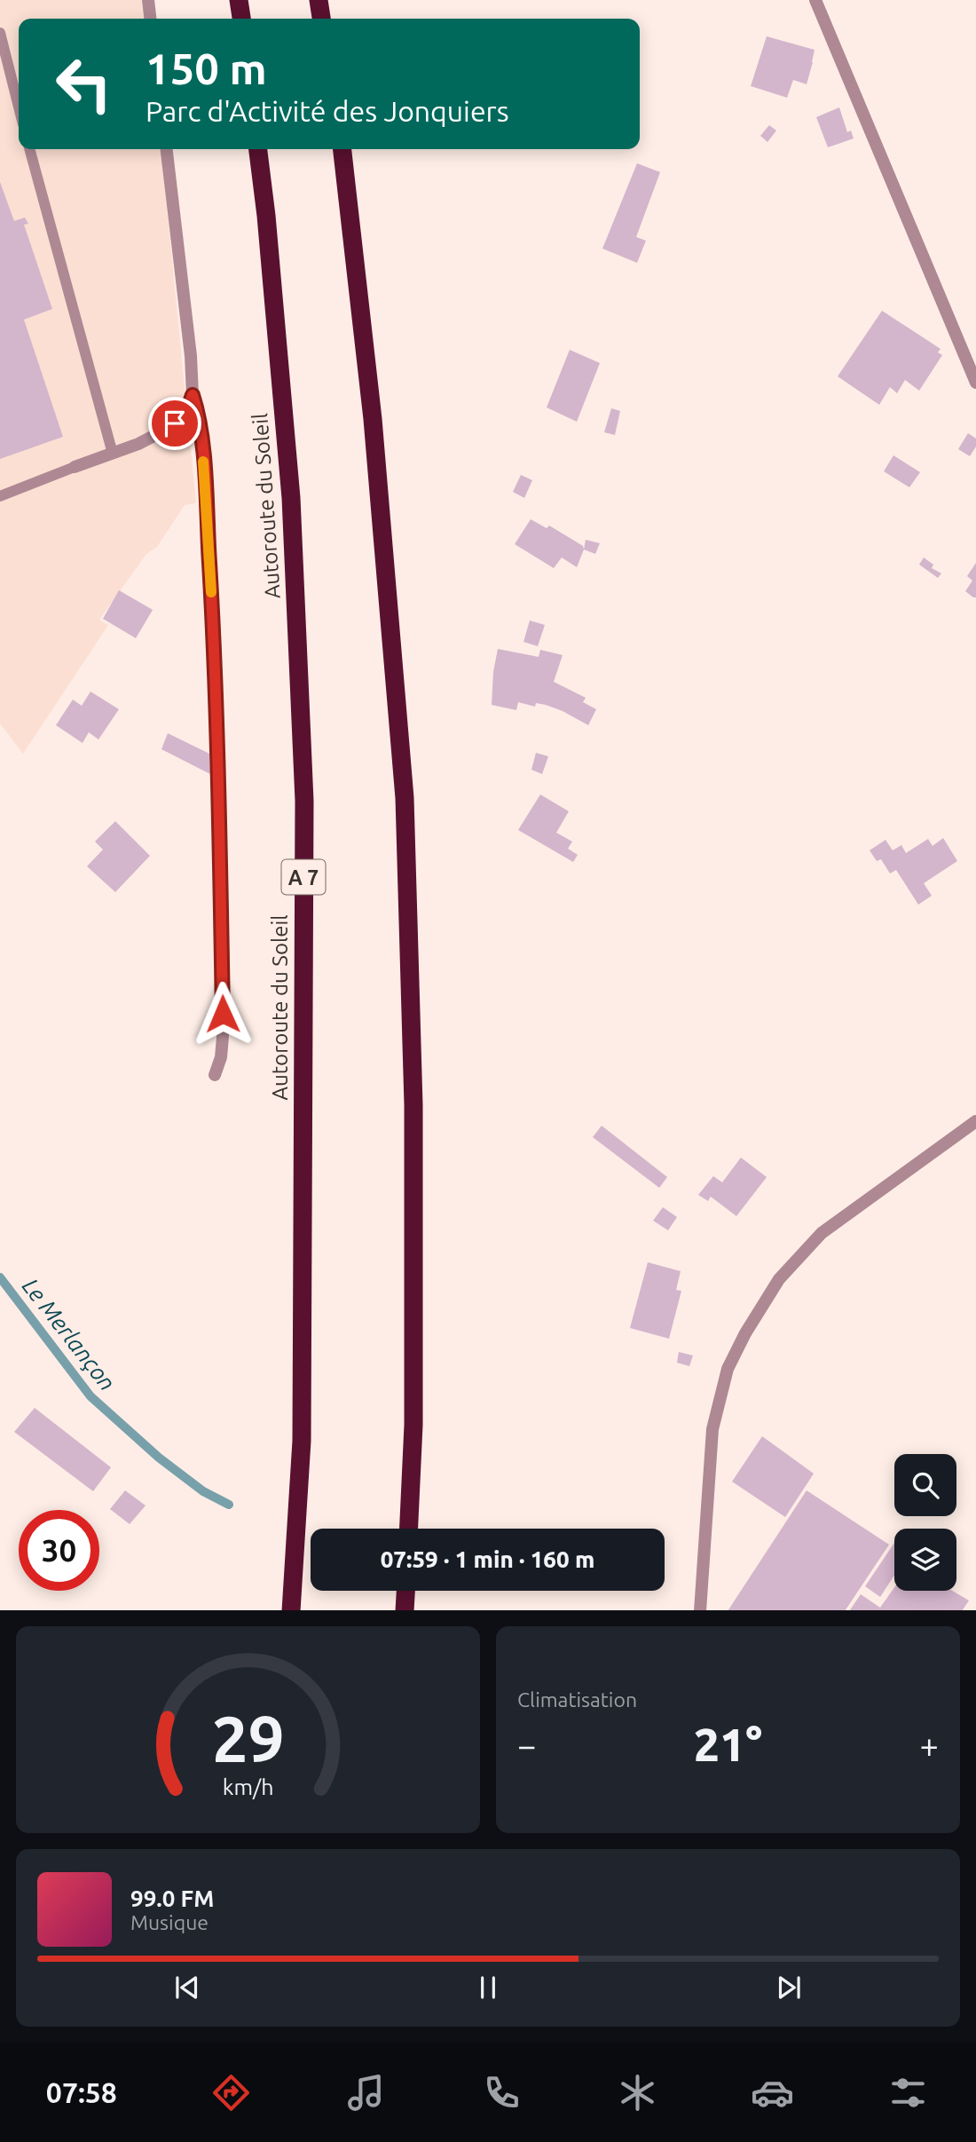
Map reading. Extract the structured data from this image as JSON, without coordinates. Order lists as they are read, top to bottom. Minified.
{"streets":{"highway":["Autoroute du Soleil","A 7"]},"water":["Le Merlançon"],"page":{"turn":["150 m","Parc d'Activité des Jonquiers"],"limit":"30","trip":"07:59 · 1 min · 160 m","tile":"Climatisation","heat":["−","21°","+"],"song":["99.0 FM","Musique"],"tabs":"07:58","gauge":["29","km/h"]}}
